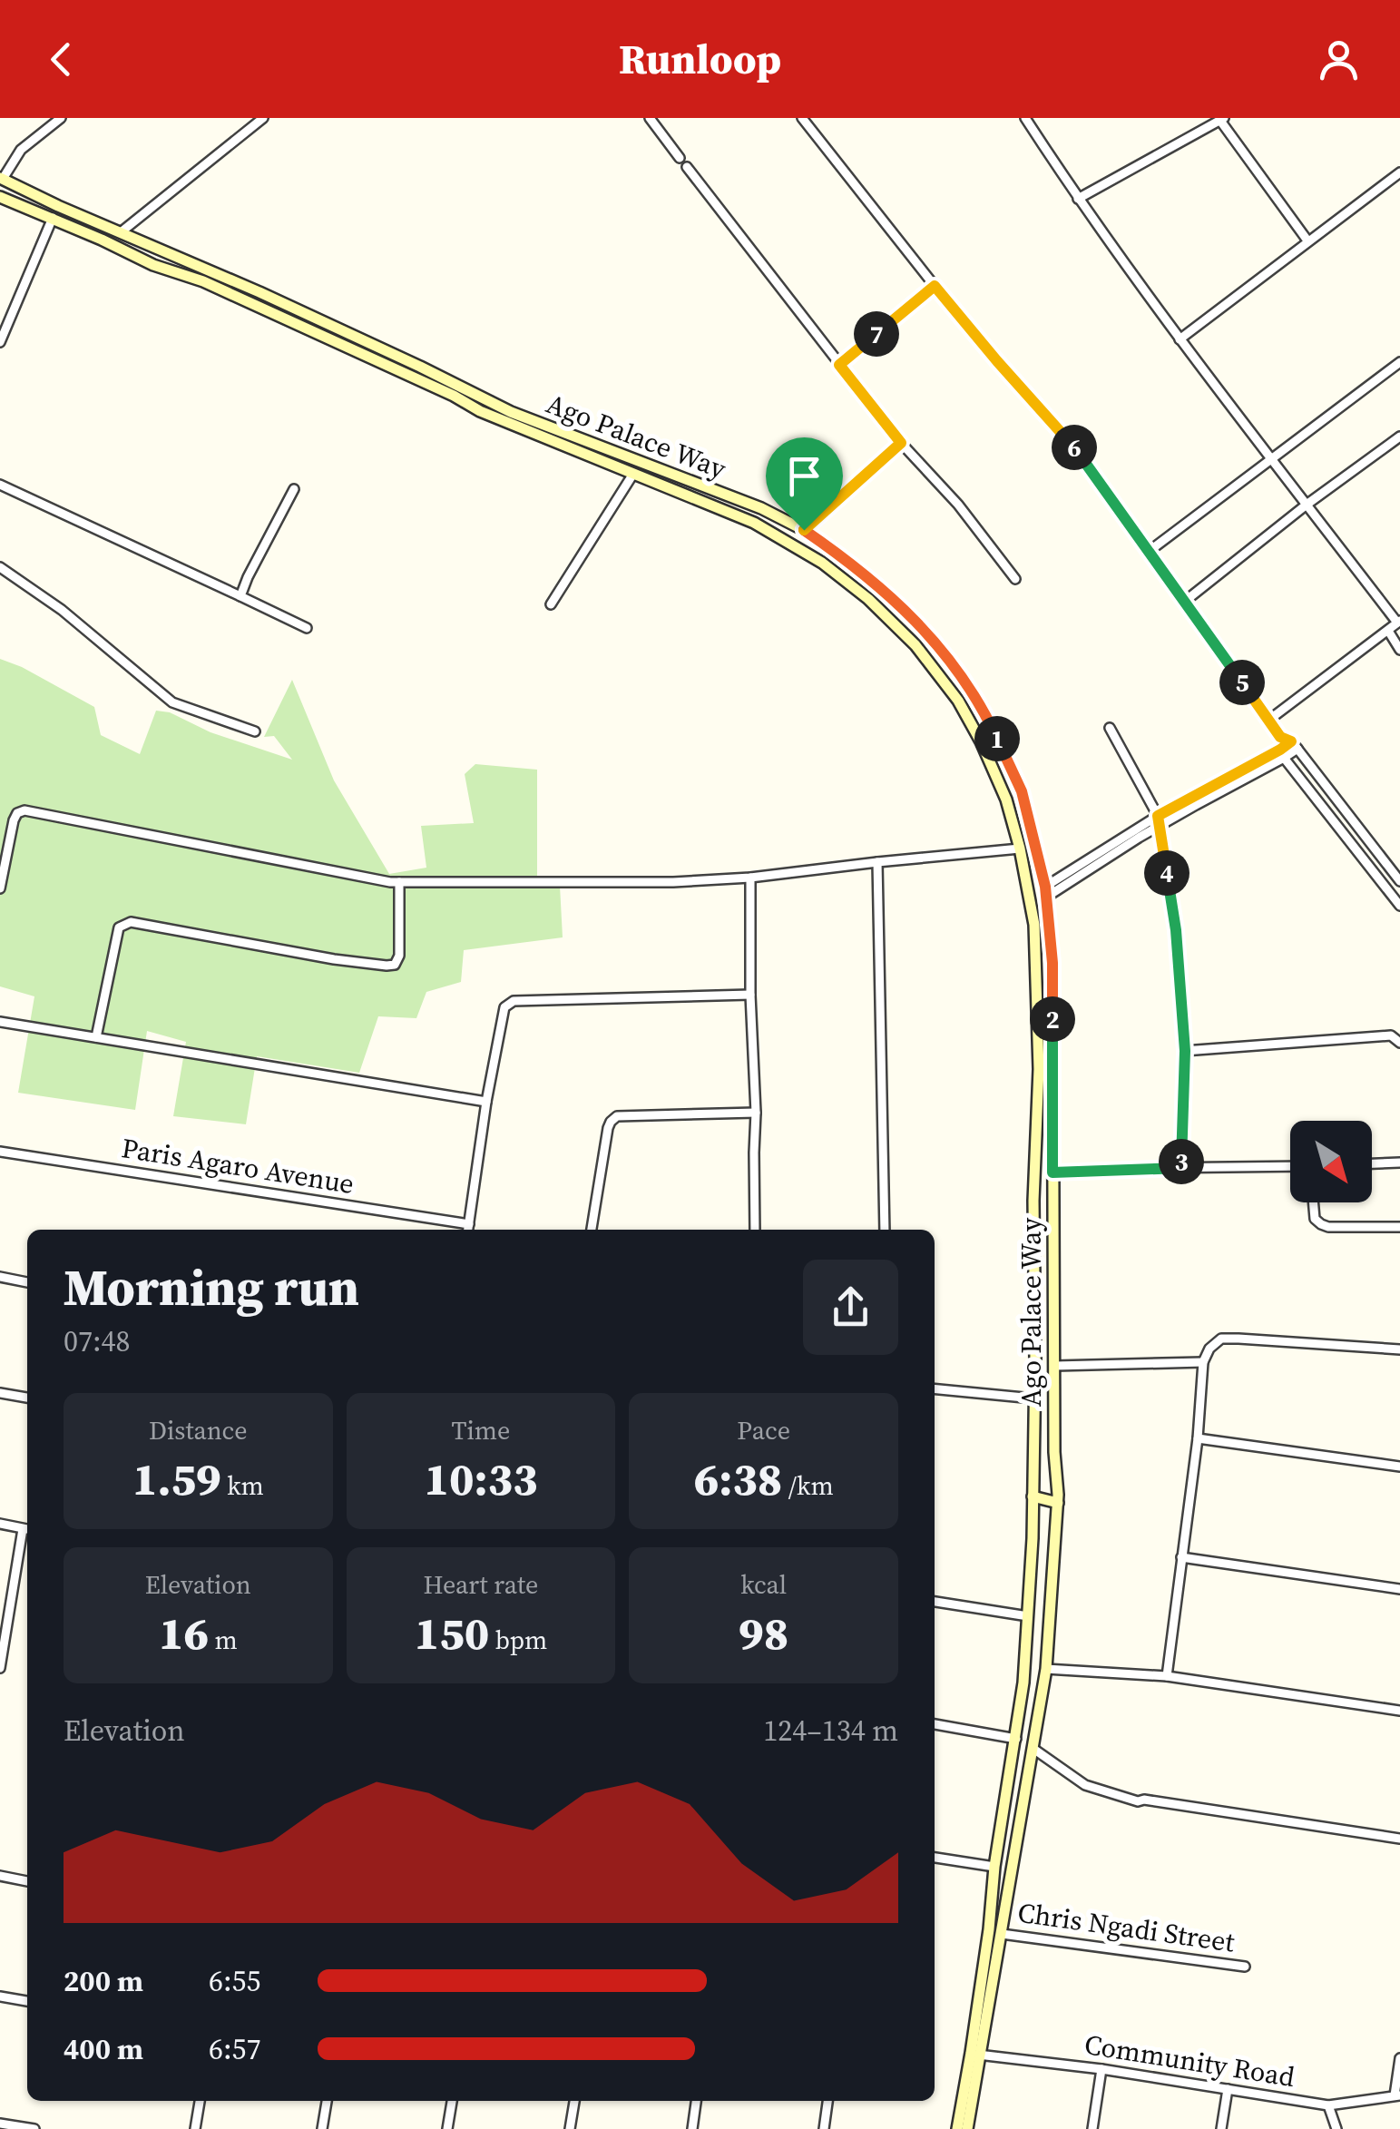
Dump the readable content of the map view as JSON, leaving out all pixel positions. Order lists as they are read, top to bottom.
{
  "streets": {
    "main road": ["Ago Palace Way"],
    "street": ["Paris Agaro Avenue", "Chris Ngadi Street", "Community Road"]
  },
  "crossings": [
    ["Ago Palace Way", "Chris Ngadi Street"],
    ["Ago Palace Way", "Community Road"]
  ],
  "north": "bottom right",
  "page": {
    "header": "Runloop",
    "pins": [
      "7",
      "6",
      "5",
      "1",
      "4",
      "2",
      "3"
    ],
    "heading": ["Morning run", "07:48"],
    "stats": [
      ["Distance", "1.59 km"],
      ["Time", "10:33"],
      ["Pace", "6:38 /km"],
      ["Elevation", "16 m"],
      ["Heart rate", "150 bpm"],
      ["kcal", "98"]
    ],
    "chart": ["Elevation", "124–134 m"],
    "list": [
      {
        "name": "200 m",
        "note": "6:55"
      },
      {
        "name": "400 m",
        "note": "6:57"
      }
    ]
  }
}
